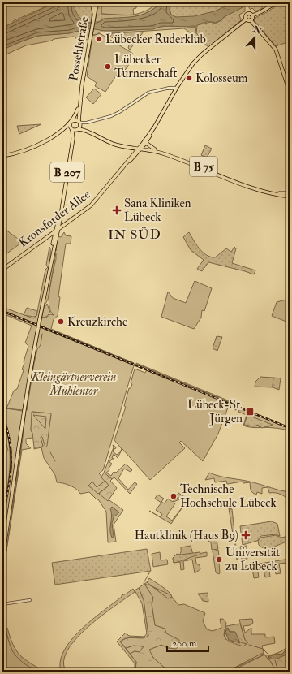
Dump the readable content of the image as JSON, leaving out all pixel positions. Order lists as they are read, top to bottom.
{
  "streets": {
    "main road": [
      "Possehlstraße",
      "B 75",
      "B 207",
      "Kronsforder Allee"
    ]
  },
  "crossings": [
    ["Possehlstraße", "B 75"],
    ["Possehlstraße", "B 207"],
    ["B 75", "B 207"],
    ["B 75", "Kronsforder Allee"],
    ["B 207", "Kronsforder Allee"]
  ],
  "districts": ["IN SÜD"],
  "parks": ["Kleingärtnerverein Mühlentor"],
  "places": {
    "other": [
      "Lübecker Ruderklub",
      "Lübecker Turnerschaft",
      "Kolosseum",
      "Kreuzkirche",
      "Technische Hochschule Lübeck",
      "Universität zu Lübeck"
    ],
    "health": ["Sana Kliniken Lübeck", "Hautklinik (Haus B9)"],
    "transit": ["Lübeck-St. Jürgen"]
  },
  "scale_bar": "200 m",
  "north": "top"
}
